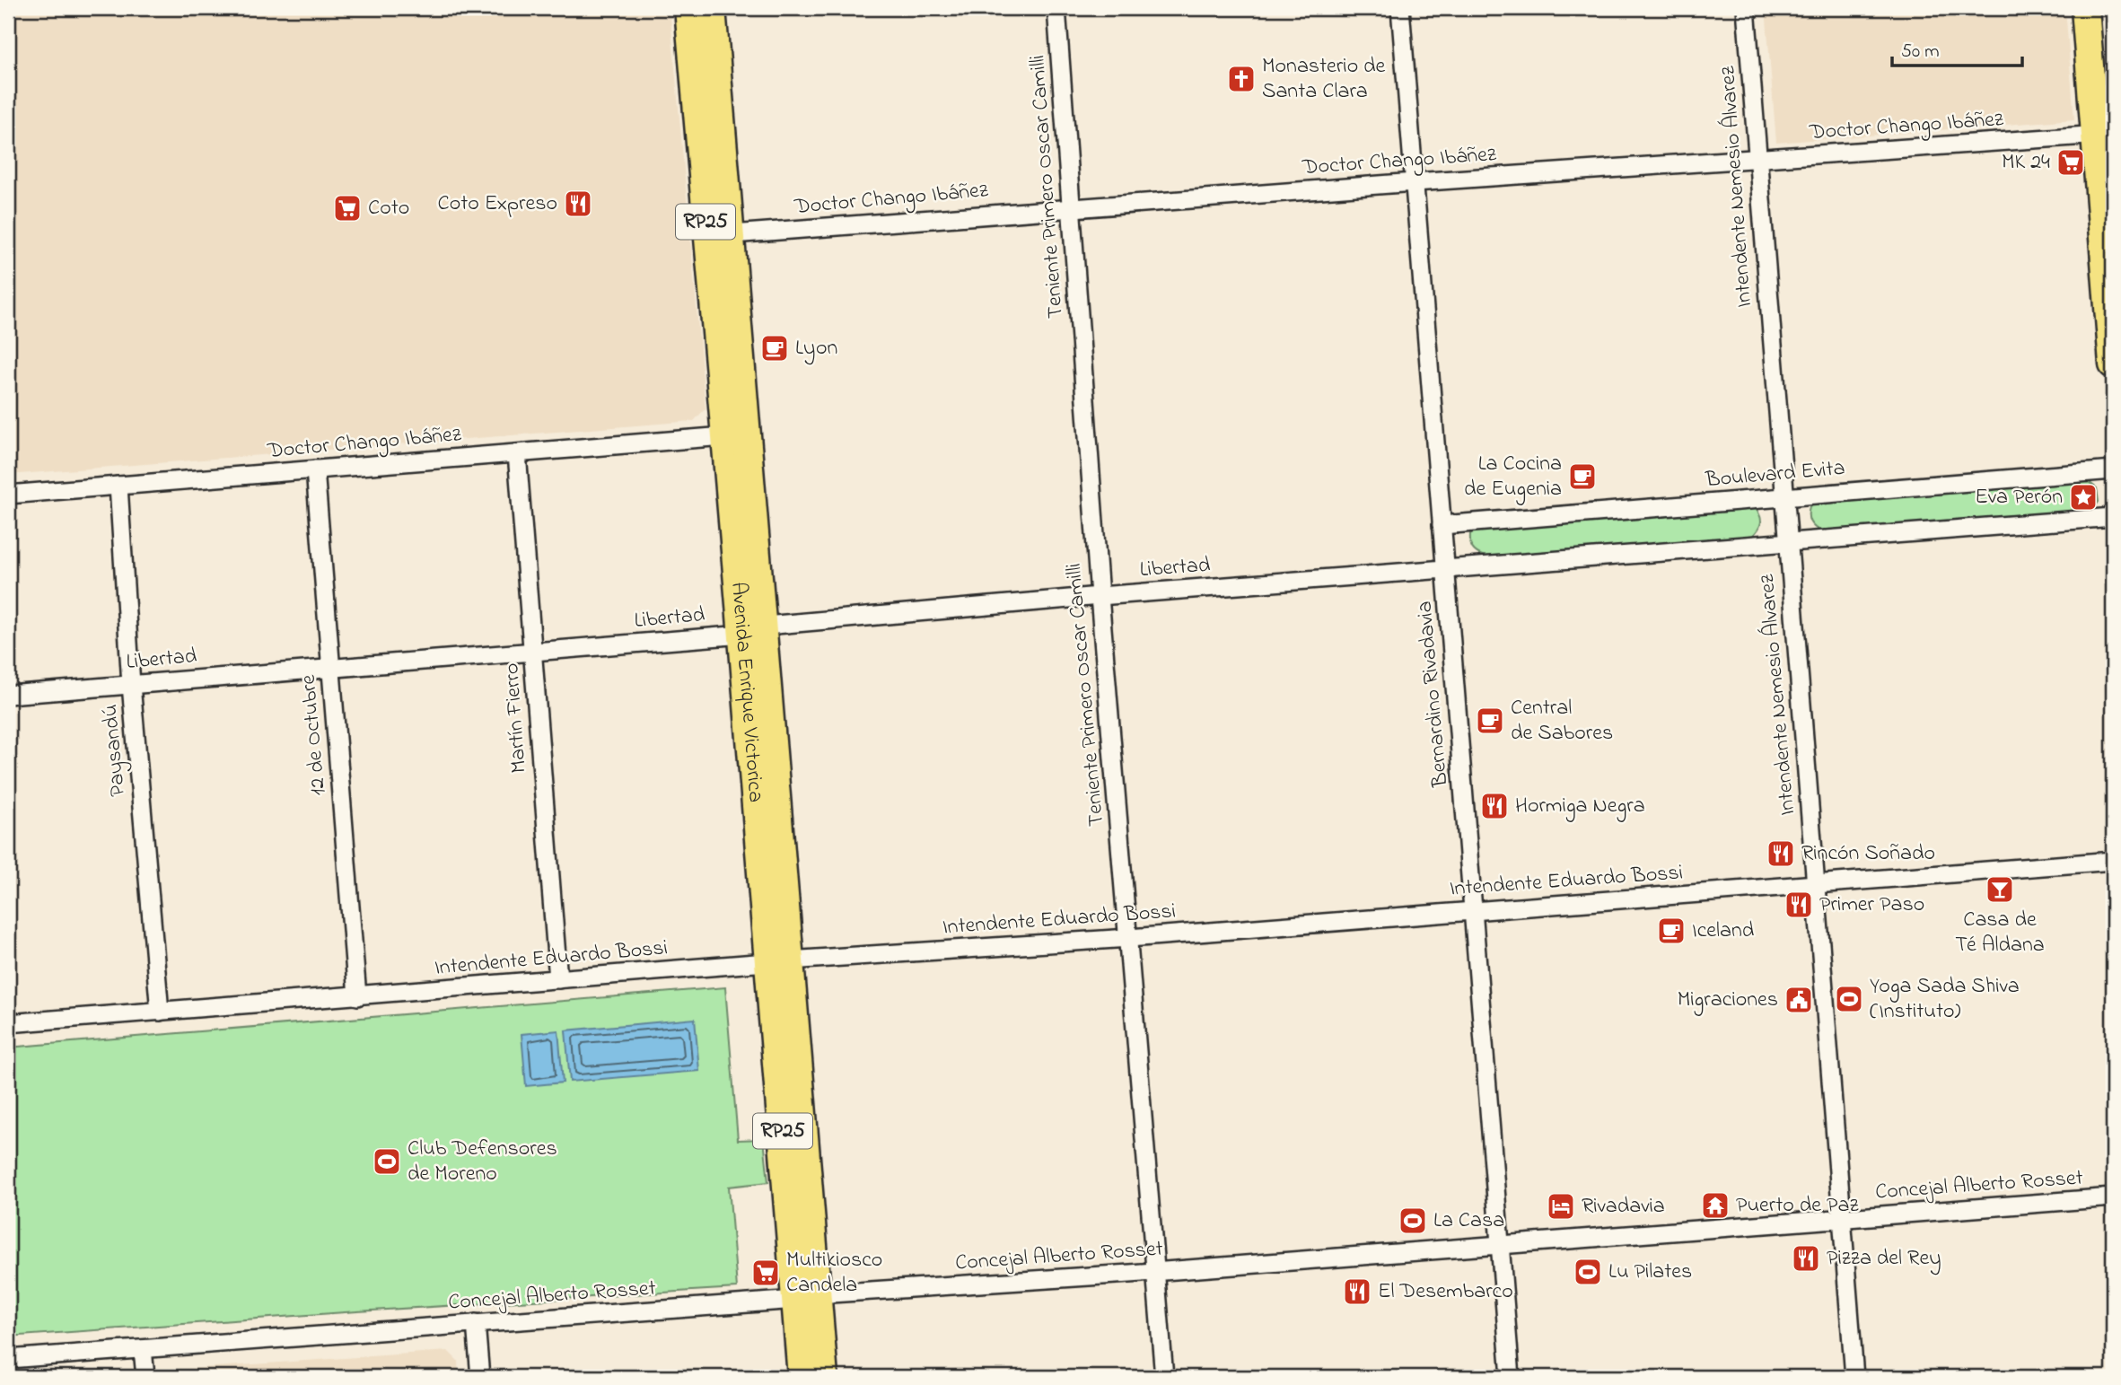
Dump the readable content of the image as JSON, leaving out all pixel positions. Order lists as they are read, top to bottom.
{
  "streets": {
    "main road": ["RP25", "Avenida Enrique Victorica"],
    "street": [
      "Doctor Chango Ibáñez",
      "Teniente Primero Oscar Camilli",
      "Intendente Nemesio Álvarez",
      "Boulevard Evita",
      "Libertad",
      "Bernardino Rivadavia",
      "Martín Fierro",
      "12 de Octubre",
      "Paysandú",
      "Intendente Eduardo Bossi",
      "Concejal Alberto Rosset"
    ]
  },
  "crossings": [
    ["Doctor Chango Ibáñez", "Teniente Primero Oscar Camilli"],
    ["Doctor Chango Ibáñez", "Intendente Nemesio Álvarez"],
    ["Doctor Chango Ibáñez", "Avenida Enrique Victorica"],
    ["Doctor Chango Ibáñez", "Bernardino Rivadavia"],
    ["Doctor Chango Ibáñez", "Martín Fierro"],
    ["Doctor Chango Ibáñez", "12 de Octubre"],
    ["Doctor Chango Ibáñez", "Paysandú"],
    ["Teniente Primero Oscar Camilli", "Libertad"],
    ["Teniente Primero Oscar Camilli", "Intendente Eduardo Bossi"],
    ["Teniente Primero Oscar Camilli", "Concejal Alberto Rosset"],
    ["Intendente Nemesio Álvarez", "Boulevard Evita"],
    ["Intendente Nemesio Álvarez", "Intendente Eduardo Bossi"],
    ["Intendente Nemesio Álvarez", "Concejal Alberto Rosset"],
    ["Boulevard Evita", "Bernardino Rivadavia"],
    ["Libertad", "Avenida Enrique Victorica"],
    ["Libertad", "Bernardino Rivadavia"],
    ["Libertad", "Martín Fierro"],
    ["Libertad", "12 de Octubre"],
    ["Libertad", "Paysandú"],
    ["Avenida Enrique Victorica", "Intendente Eduardo Bossi"],
    ["Avenida Enrique Victorica", "Concejal Alberto Rosset"],
    ["Bernardino Rivadavia", "Intendente Eduardo Bossi"],
    ["Bernardino Rivadavia", "Concejal Alberto Rosset"],
    ["Martín Fierro", "Intendente Eduardo Bossi"],
    ["12 de Octubre", "Intendente Eduardo Bossi"],
    ["Paysandú", "Intendente Eduardo Bossi"]
  ],
  "places": {
    "church": ["Monasterio de Santa Clara"],
    "supermarket": ["MK 24", "Coto", "Multikiosco Candela"],
    "restaurant": [
      "Coto Expreso",
      "Hormiga Negra",
      "Rincón Soñado",
      "Primer Paso",
      "Pizza del Rey",
      "El Desembarco"
    ],
    "cafe": [
      "Lyon",
      "La Cocina de Eugenia",
      "Central de Sabores",
      "Iceland"
    ],
    "place": ["Eva Perón"],
    "bar": ["Casa de Té Aldana"],
    "sports": [
      "Yoga Sada Shiva (Instituto)",
      "Club Defensores de Moreno",
      "La Casa",
      "Lu Pilates"
    ],
    "public building": ["Migraciones"],
    "temple": ["Puerto de Paz"],
    "hotel": ["Rivadavia"]
  },
  "scale_bar": "50 m"
}
